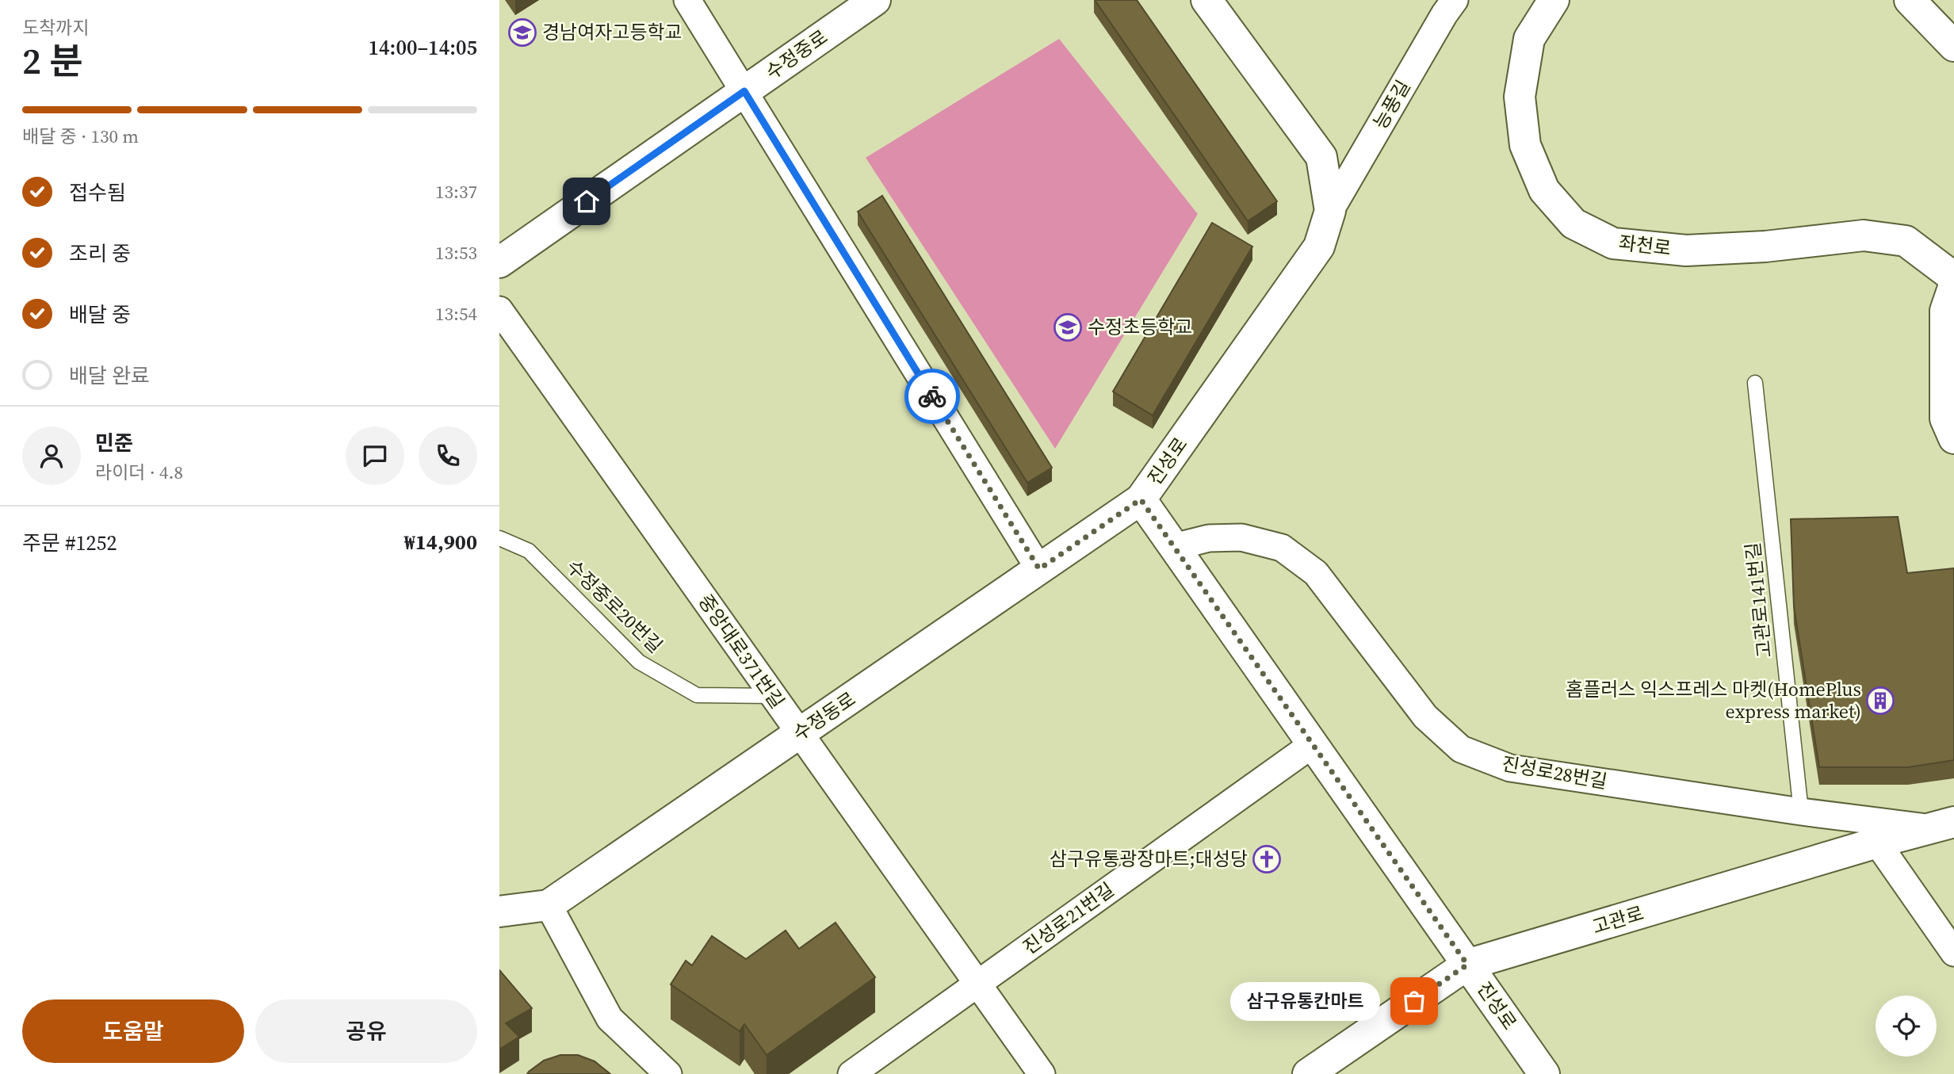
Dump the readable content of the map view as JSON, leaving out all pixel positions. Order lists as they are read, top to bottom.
{
  "streets": {
    "street": [
      "수정중로",
      "능풍길",
      "좌천로",
      "진성로",
      "중앙대로371번길",
      "수정동로",
      "진성로28번길",
      "진성로21번길",
      "고관로"
    ],
    "lane": ["고관로141번길", "수정중로20번길"]
  },
  "crossings": [
    ["능풍길", "진성로"],
    ["진성로", "수정동로"],
    ["진성로", "진성로28번길"],
    ["진성로", "진성로21번길"],
    ["진성로", "고관로"],
    ["고관로141번길", "진성로28번길"],
    ["수정중로20번길", "중앙대로371번길"],
    ["중앙대로371번길", "수정동로"],
    ["중앙대로371번길", "진성로21번길"],
    ["진성로28번길", "고관로"]
  ],
  "places": {
    "school or university": ["경남여자고등학교", "수정초등학교"],
    "building": ["홈플러스 익스프레스 마켓(HomePlus express market)"],
    "church": ["삼구유통광장마트;대성당"],
    "other": ["삼구유통칸마트"]
  },
  "page": {
    "heading": ["2 분", "도착까지", "14:00–14:05"],
    "panel": [
      "민준",
      "라이더 · 4.8",
      "주문 #1252",
      "₩14,900"
    ],
    "bar": "배달 중 · 130 m",
    "list": [
      ["접수됨", "13:37"],
      ["조리 중", "13:53"],
      ["배달 중", "13:54"],
      "배달 완료"
    ],
    "bubble": "삼구유통칸마트",
    "buttons": ["도움말", "공유"]
  }
}
